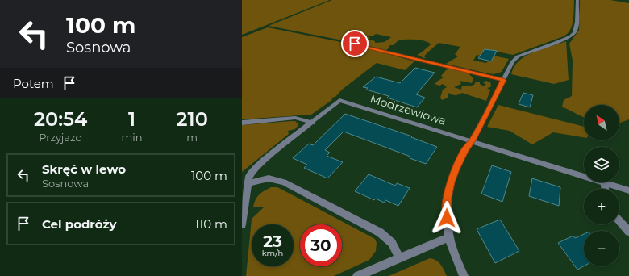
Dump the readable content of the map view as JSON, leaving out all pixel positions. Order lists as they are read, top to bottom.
{
  "streets": {
    "street": ["Modrzewiowa"]
  },
  "north": "top left",
  "page": {
    "turn": ["100 m", "Sosnowa"],
    "then": "Potem",
    "eta": [
      "20:54",
      "Przyjazd",
      "1",
      "min",
      "210",
      "m"
    ],
    "map_buttons": ["+", "−"],
    "list": [
      {
        "name": "Skręć w lewo",
        "note": "Sosnowa",
        "value": "100 m"
      },
      {
        "name": "Cel podróży",
        "value": "110 m"
      }
    ],
    "speed": "23 km/h",
    "limit": "30"
  }
}
